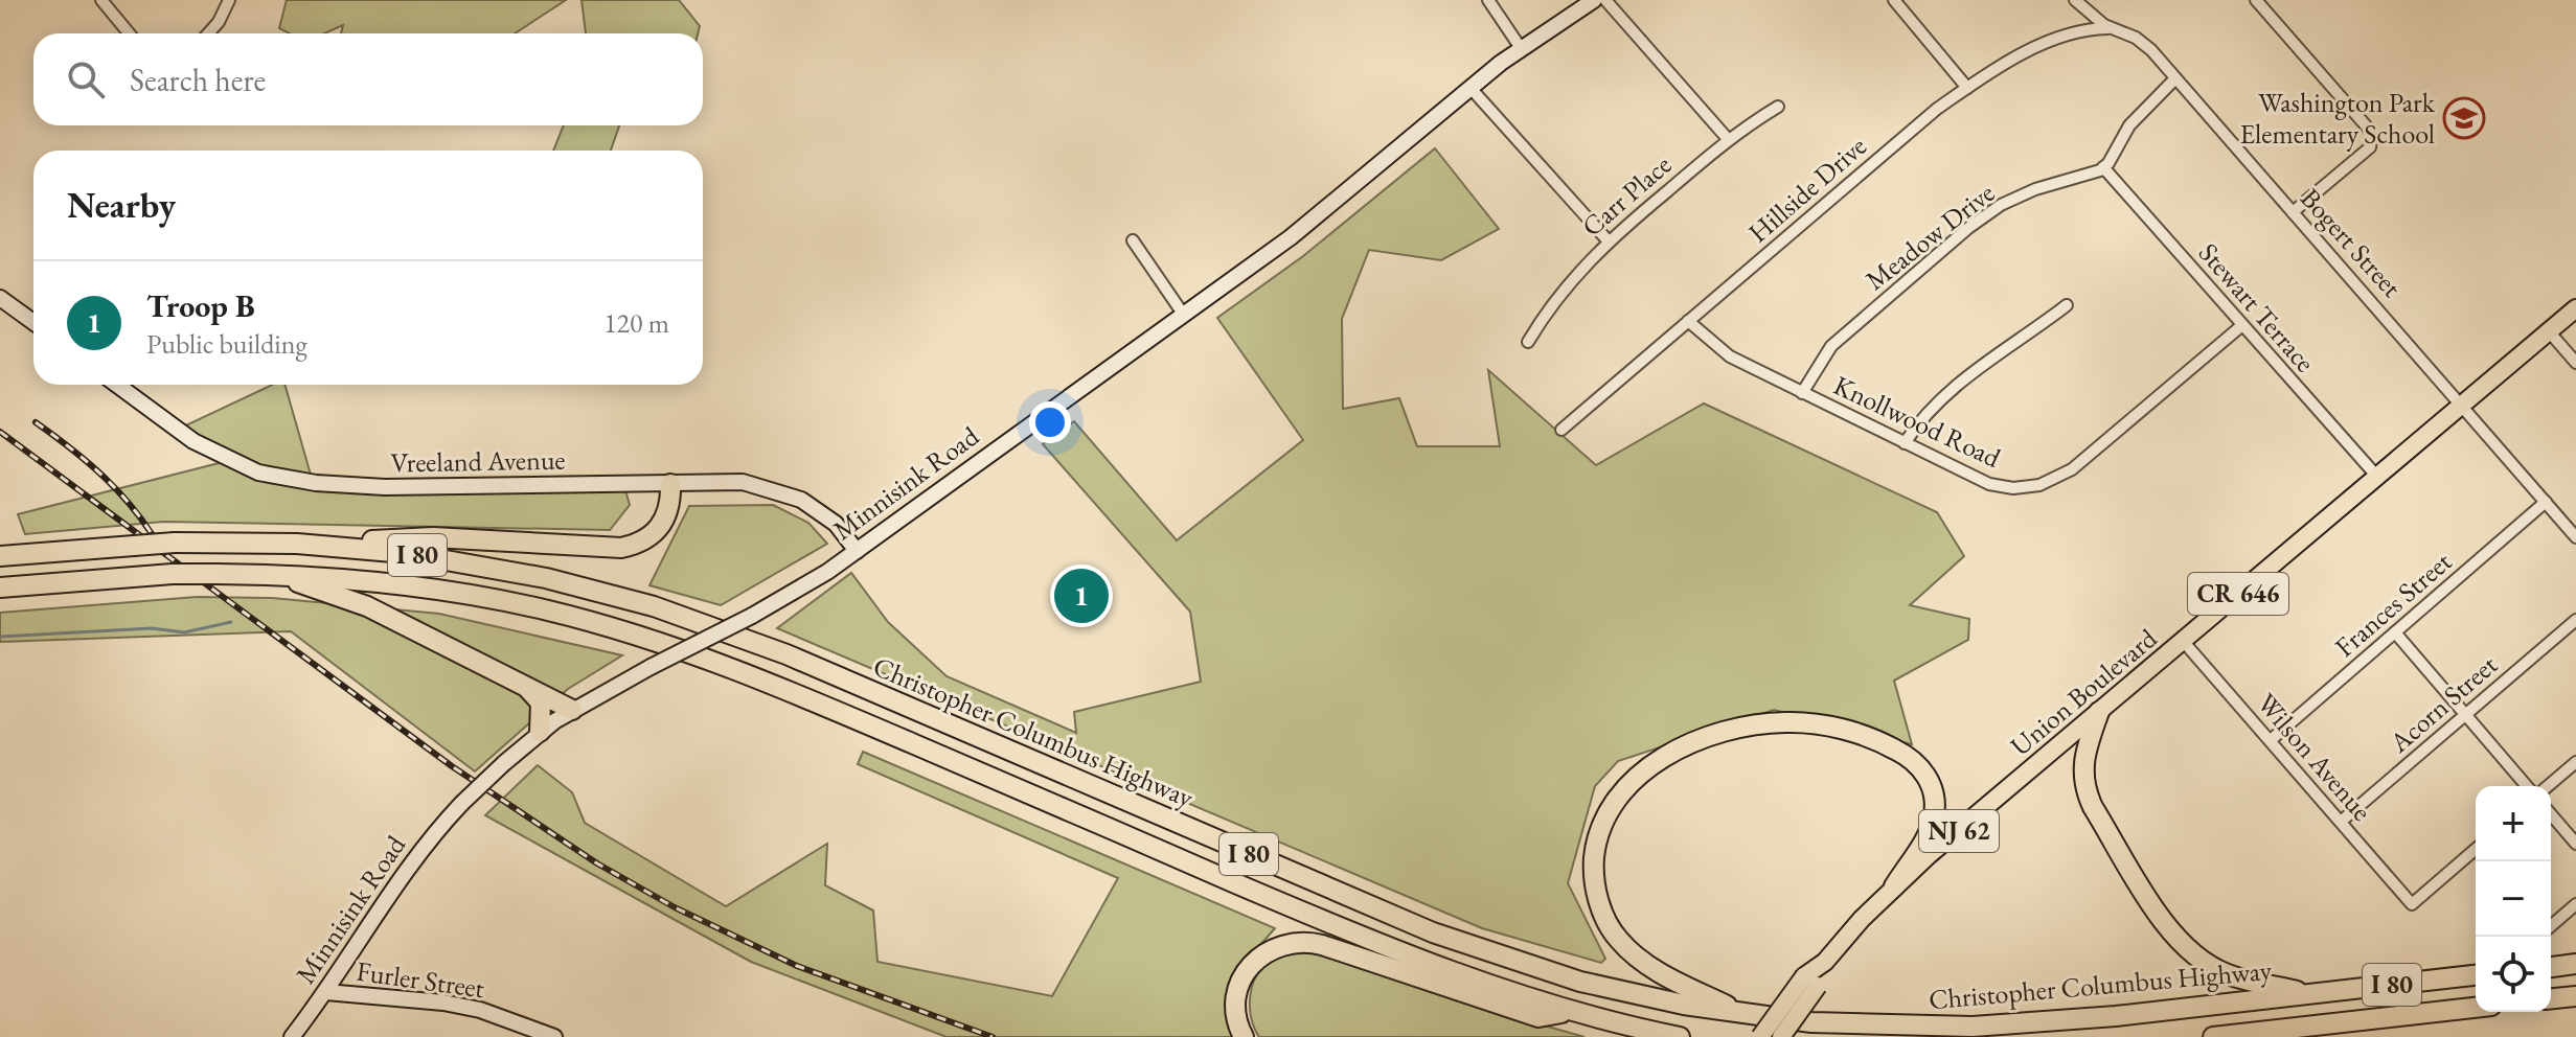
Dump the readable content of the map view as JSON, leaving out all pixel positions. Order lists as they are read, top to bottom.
{
  "streets": {
    "highway": ["I 80", "Christopher Columbus Highway"],
    "main road": ["CR 646", "Union Boulevard", "NJ 62"],
    "street": [
      "Hillside Drive",
      "Carr Place",
      "Meadow Drive",
      "Bogert Street",
      "Stewart Terrace",
      "Knollwood Road",
      "Vreeland Avenue",
      "Minnisink Road",
      "Frances Street",
      "Acorn Street",
      "Wilson Avenue",
      "Furler Street"
    ]
  },
  "crossings": [
    ["Hillside Drive", "Bogert Street"],
    ["Hillside Drive", "Knollwood Road"],
    ["Meadow Drive", "Stewart Terrace"],
    ["Meadow Drive", "Knollwood Road"],
    ["Bogert Street", "Frances Street"],
    ["Bogert Street", "Union Boulevard"],
    ["Stewart Terrace", "Knollwood Road"],
    ["Stewart Terrace", "Union Boulevard"],
    ["Vreeland Avenue", "Minnisink Road"],
    ["Minnisink Road", "Furler Street"],
    ["Frances Street", "Wilson Avenue"],
    ["Union Boulevard", "Wilson Avenue"],
    ["Acorn Street", "Wilson Avenue"]
  ],
  "places": {
    "school or university": ["Washington Park Elementary School"]
  },
  "page": {
    "search": "Search here",
    "heading": "Nearby",
    "list": [
      {
        "mark": "1",
        "name": "Troop B",
        "note": "Public building",
        "value": "120 m"
      }
    ],
    "pins": "1",
    "map_buttons": ["+", "−"]
  }
}
